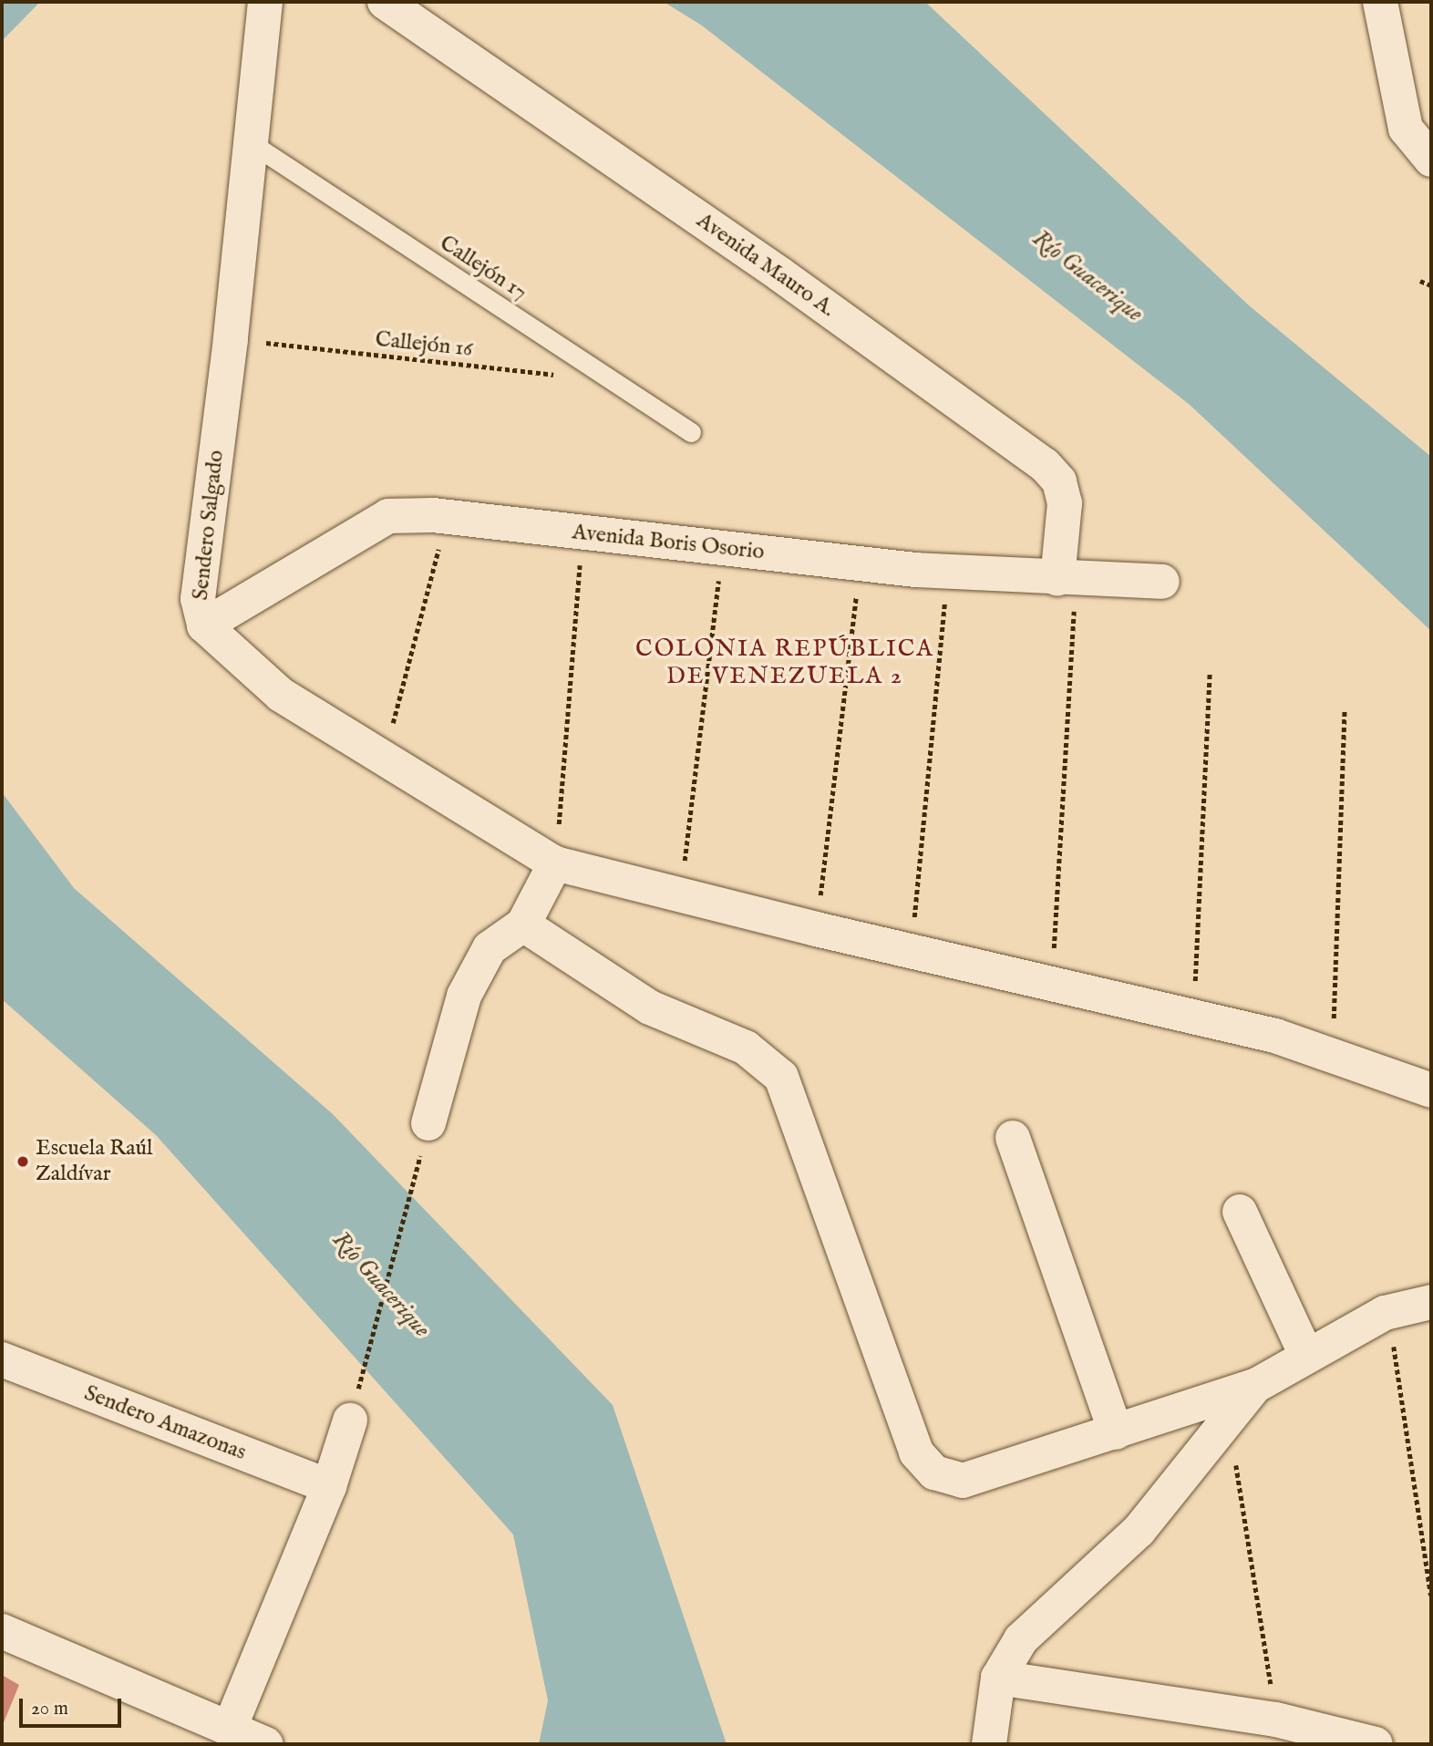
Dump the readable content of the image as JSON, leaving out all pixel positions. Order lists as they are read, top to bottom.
{
  "streets": {
    "street": [
      "Avenida Mauro A.",
      "Sendero Salgado",
      "Avenida Boris Osorio",
      "Sendero Amazonas"
    ],
    "lane": ["Callejón 17"],
    "path": ["Callejón 16"]
  },
  "crossings": [
    ["Avenida Mauro A.", "Avenida Boris Osorio"],
    ["Callejón 17", "Callejón 16"],
    ["Callejón 17", "Sendero Salgado"],
    ["Callejón 16", "Sendero Salgado"],
    ["Sendero Salgado", "Avenida Boris Osorio"]
  ],
  "districts": ["COLONIA REPÚBLICA DE VENEZUELA 2"],
  "water": ["Río Guacerique"],
  "places": ["Escuela Raúl Zaldívar"],
  "scale_bar": "20 m"
}
